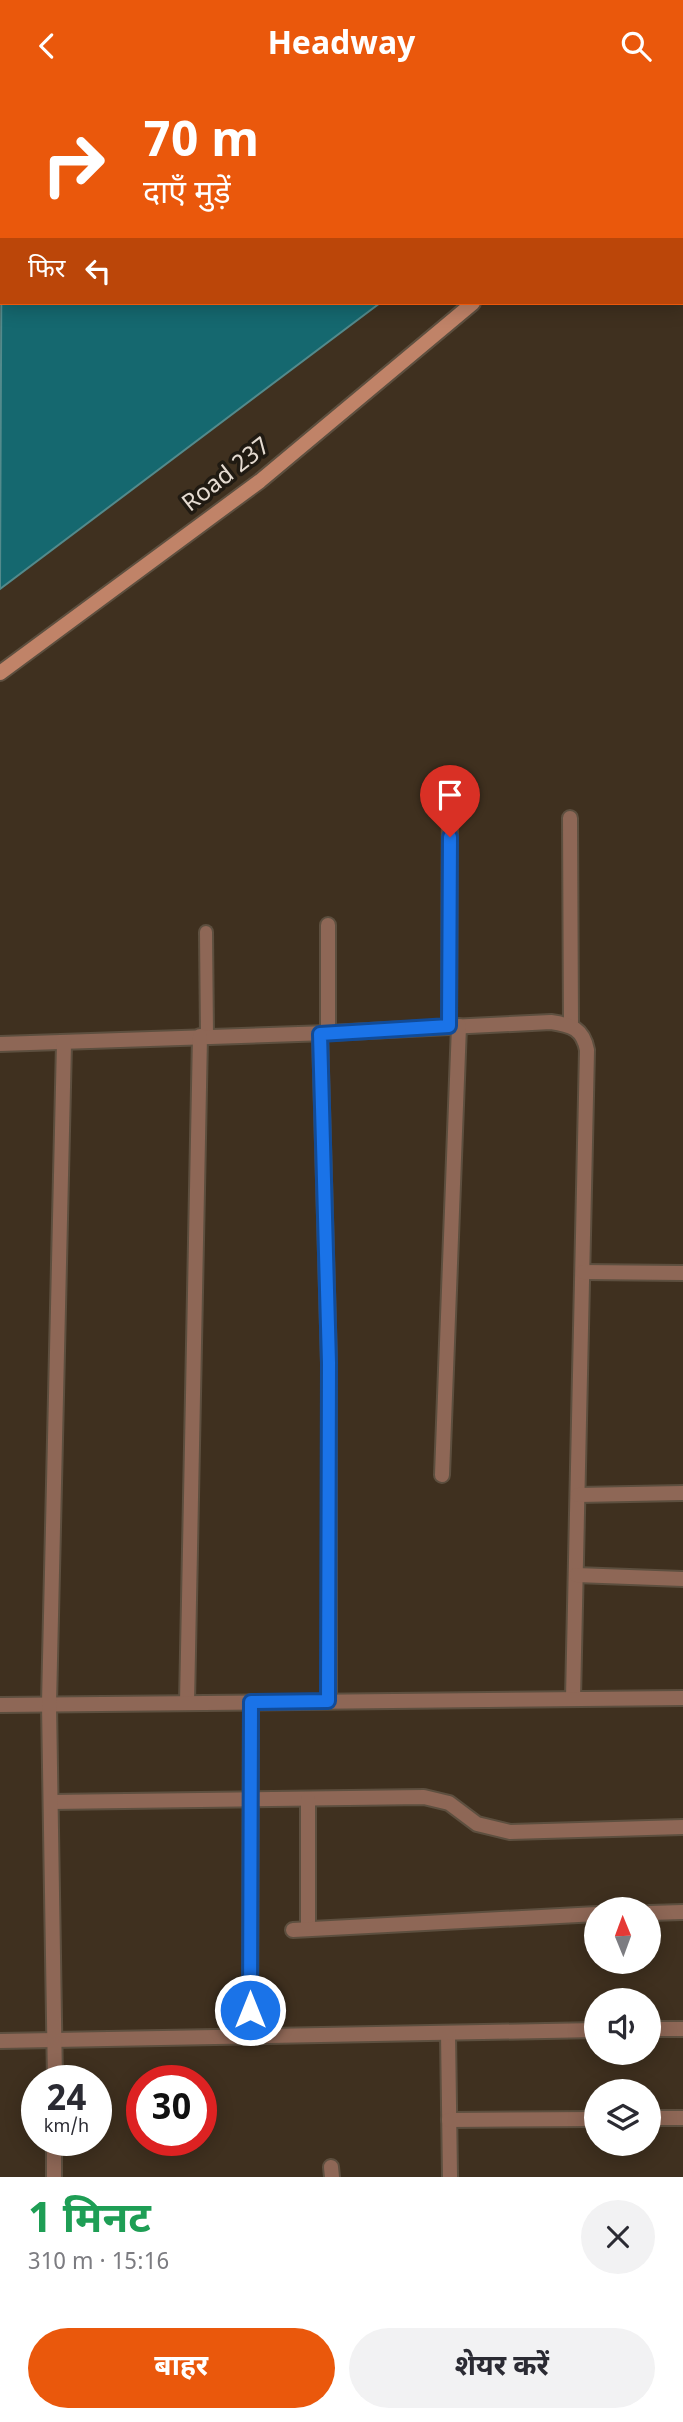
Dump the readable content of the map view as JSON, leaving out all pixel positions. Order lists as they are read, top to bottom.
{
  "streets": {
    "street": ["Road 237"]
  },
  "north": "top",
  "page": {
    "header": "Headway",
    "turn": ["70 m", "दाएँ मुड़ें"],
    "then": "फिर",
    "speed": "24 km/h",
    "limit": "30",
    "heading": ["1 मिनट", "310 m · 15:16"],
    "buttons": ["बाहर", "शेयर करें"]
  }
}
